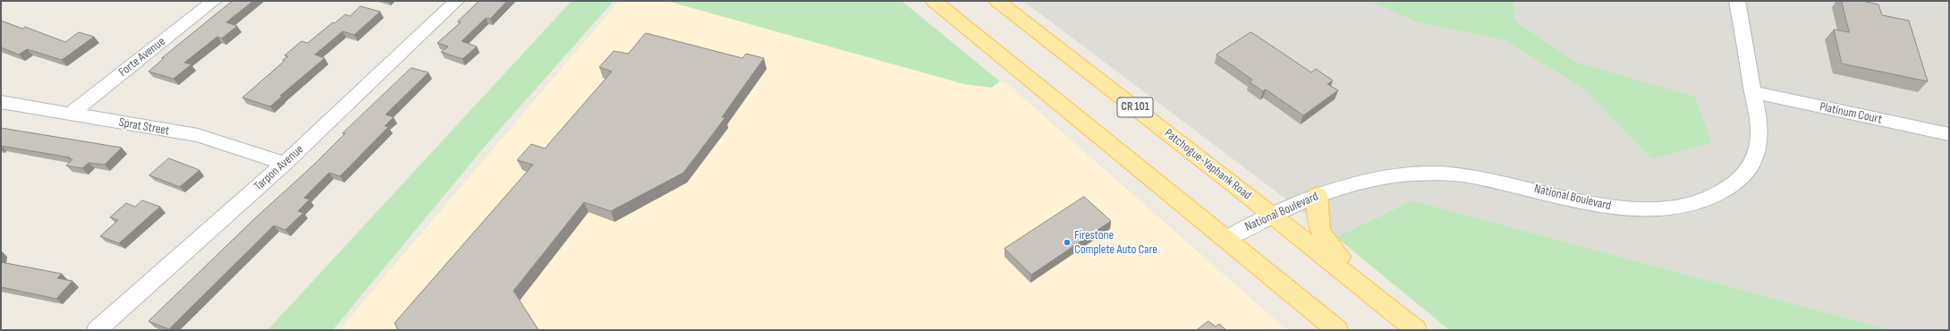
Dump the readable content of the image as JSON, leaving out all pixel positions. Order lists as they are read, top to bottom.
{
  "streets": {
    "main road": ["CR 101", "Patchogue-Yaphank Road"],
    "street": [
      "Forte Avenue",
      "Platinum Court",
      "Sprat Street",
      "Tarpon Avenue",
      "National Boulevard"
    ]
  },
  "crossings": [
    ["Forte Avenue", "Sprat Street"],
    ["Platinum Court", "National Boulevard"],
    ["Sprat Street", "Tarpon Avenue"],
    ["Patchogue-Yaphank Road", "National Boulevard"]
  ],
  "places": ["Firestone Complete Auto Care"]
}
